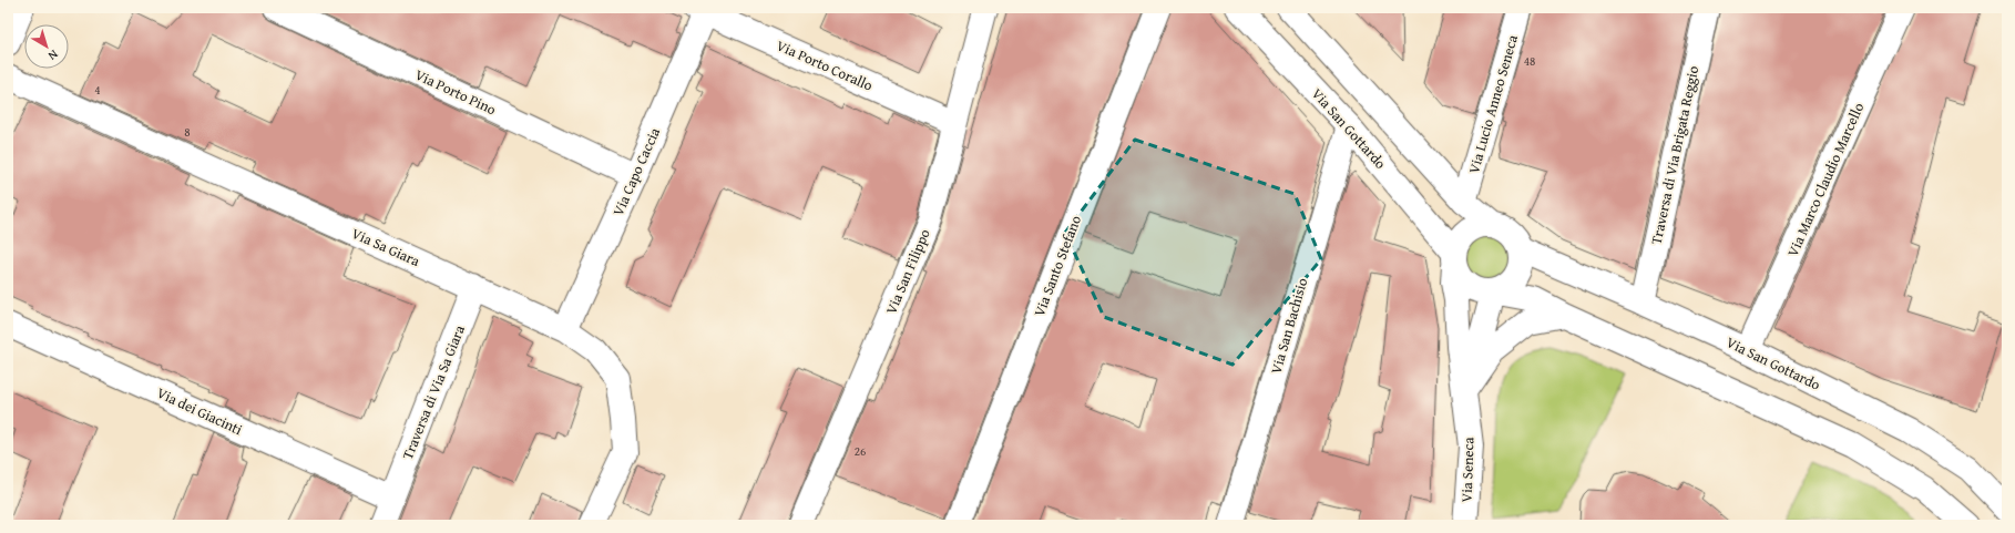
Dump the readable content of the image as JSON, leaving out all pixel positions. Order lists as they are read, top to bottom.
{
  "streets": {
    "street": [
      "Via Porto Corallo",
      "Via Porto Pino",
      "Via Lucio Anneo Seneca",
      "Via San Gottardo",
      "Traversa di Via Brigata Reggio",
      "Via Capo Caccia",
      "Via Marco Claudio Marcello",
      "Via Sa Giara",
      "Via Santo Stefano",
      "Via San Filippo",
      "Via San Bachisio",
      "Traversa di Via Sa Giara",
      "Via dei Giacinti",
      "Via Seneca"
    ]
  },
  "crossings": [
    ["Via Porto Corallo", "Via Capo Caccia"],
    ["Via Porto Corallo", "Via San Filippo"],
    ["Via Porto Pino", "Via Capo Caccia"],
    ["Via San Gottardo", "Traversa di Via Brigata Reggio"],
    ["Via San Gottardo", "Via Marco Claudio Marcello"],
    ["Via San Gottardo", "Via San Bachisio"],
    ["Via San Gottardo", "Via Seneca"],
    ["Via Capo Caccia", "Via Sa Giara"],
    ["Via Sa Giara", "Traversa di Via Sa Giara"],
    ["Traversa di Via Sa Giara", "Via dei Giacinti"]
  ],
  "house_numbers": [
    "48",
    "4",
    "8",
    "26"
  ],
  "north": "bottom right"
}
